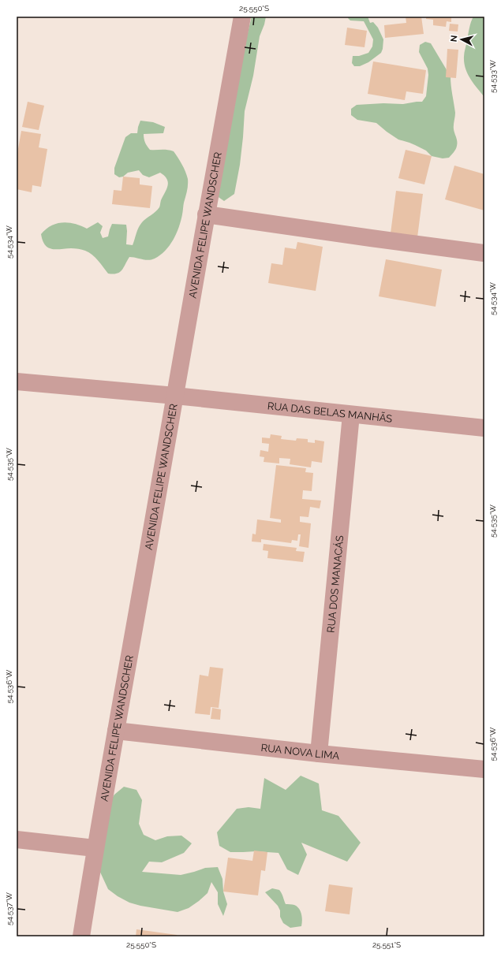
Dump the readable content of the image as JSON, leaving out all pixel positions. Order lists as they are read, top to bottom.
{
  "streets": {
    "street": [
      "AVENIDA FELIPE WANDSCHER",
      "RUA DAS BELAS MANHÃS",
      "RUA DOS MANACÁS",
      "RUA NOVA LIMA"
    ]
  },
  "crossings": [
    ["AVENIDA FELIPE WANDSCHER", "RUA DAS BELAS MANHÃS"],
    ["AVENIDA FELIPE WANDSCHER", "RUA NOVA LIMA"],
    ["RUA DAS BELAS MANHÃS", "RUA DOS MANACÁS"],
    ["RUA DOS MANACÁS", "RUA NOVA LIMA"]
  ],
  "north": "left",
  "coordinates": [
    "25.550°S",
    "54.533°W",
    "54.534°W",
    "54.535°W",
    "54.536°W",
    "54.537°W",
    "25.551°S"
  ]
}
